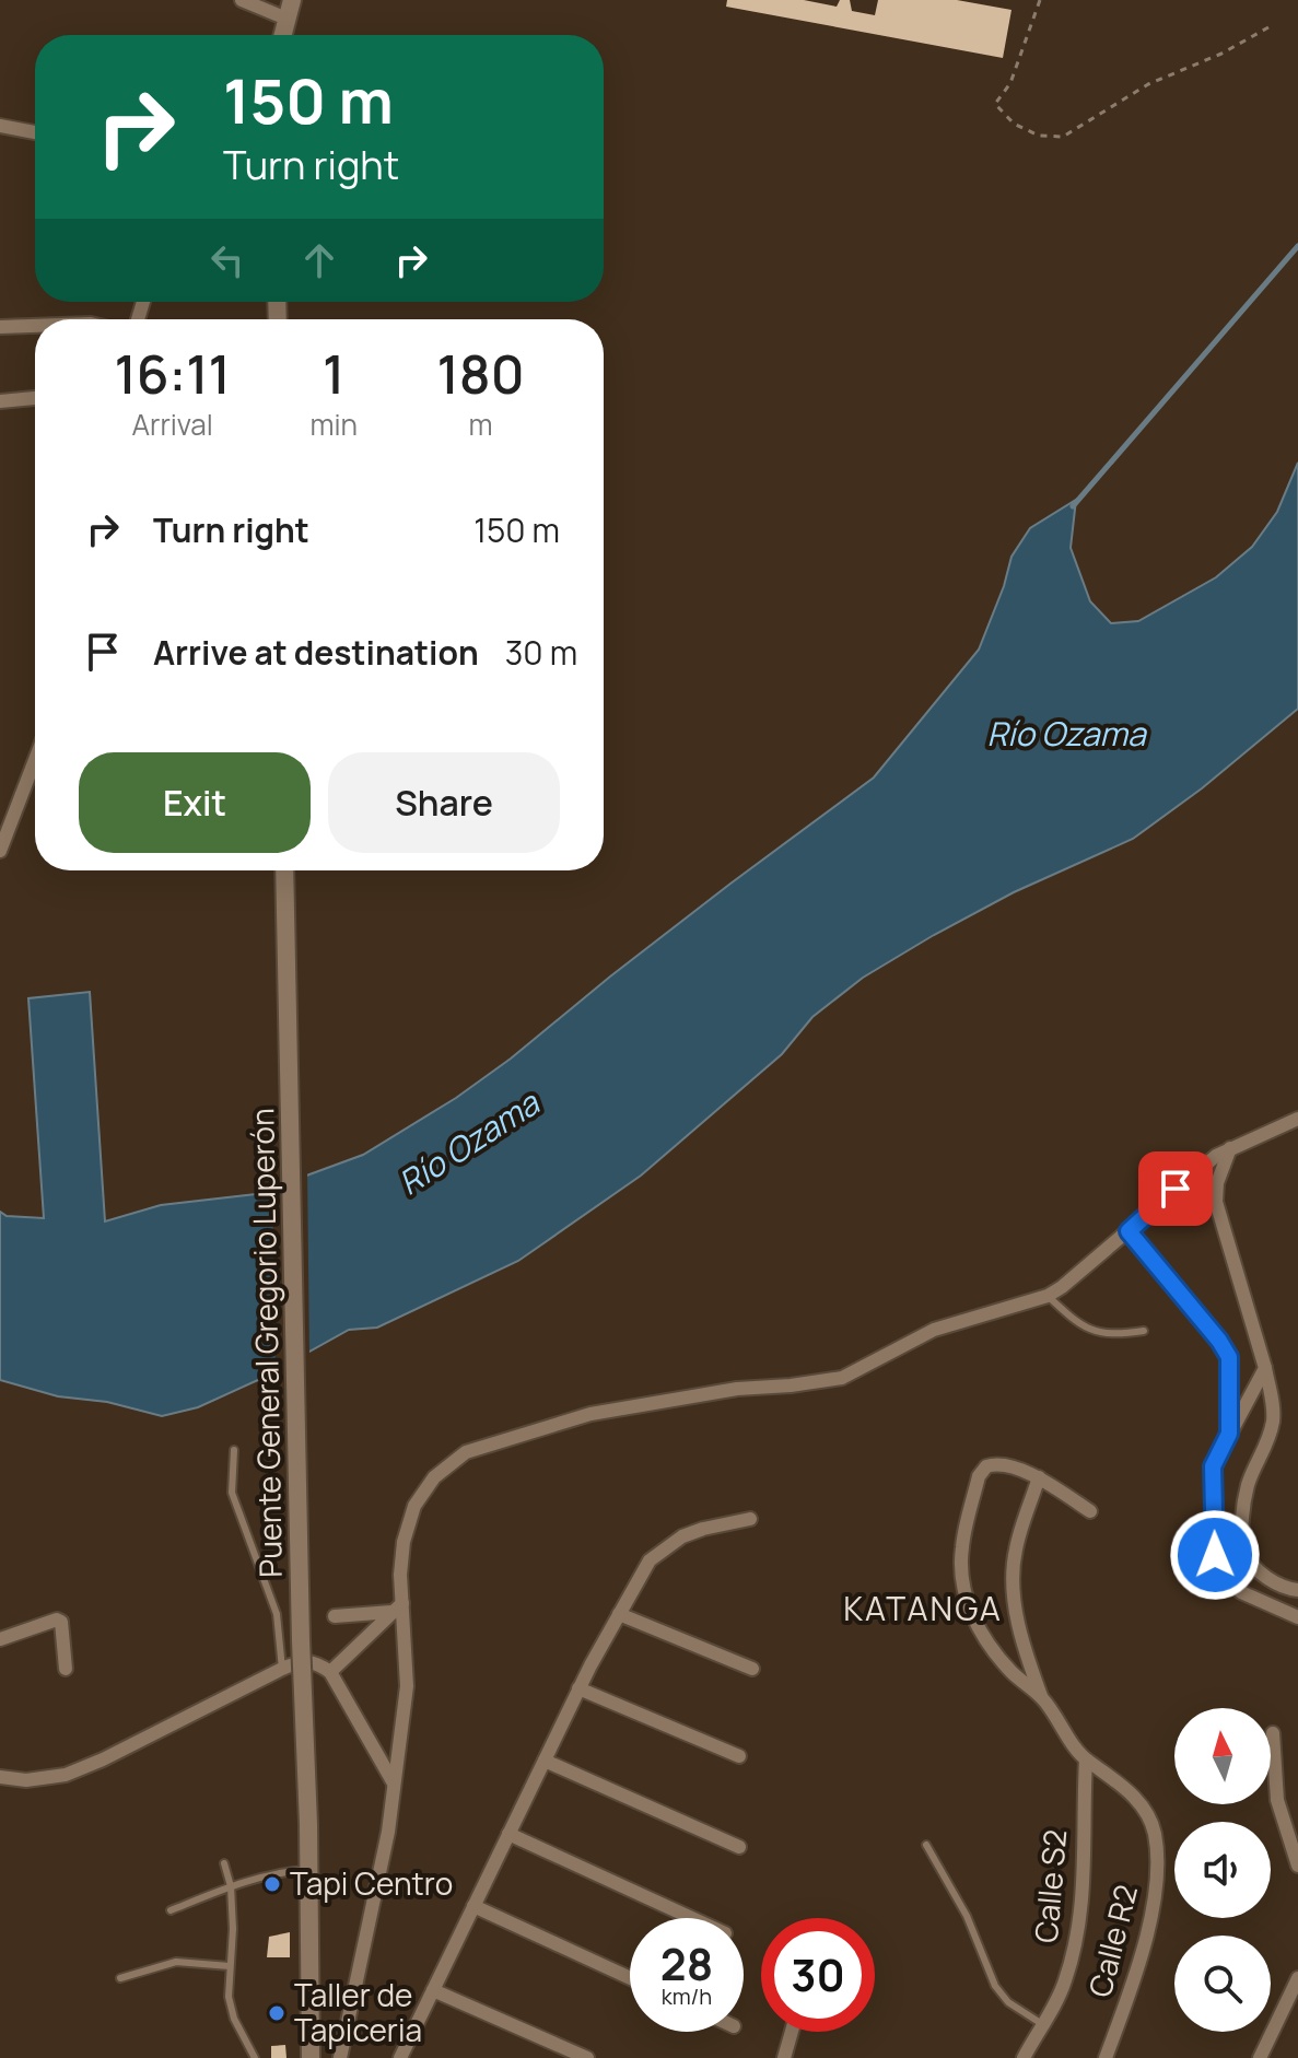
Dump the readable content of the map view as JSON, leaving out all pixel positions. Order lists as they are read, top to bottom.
{
  "streets": {
    "street": ["Puente General Gregorio Luperón", "Calle S2", "Calle R2"]
  },
  "crossings": [
    ["Calle S2", "Calle R2"]
  ],
  "districts": ["KATANGA"],
  "water": ["Río Ozama"],
  "places": ["Tapi Centro", "Taller de Tapiceria"],
  "north": "top",
  "page": {
    "turn": ["150 m", "Turn right"],
    "eta": [
      "16:11",
      "Arrival",
      "1",
      "min",
      "180",
      "m"
    ],
    "list": [
      {
        "name": "Turn right",
        "value": "150 m"
      },
      {
        "name": "Arrive at destination",
        "value": "30 m"
      }
    ],
    "buttons": ["Exit", "Share"],
    "speed": "28 km/h",
    "limit": "30"
  }
}
